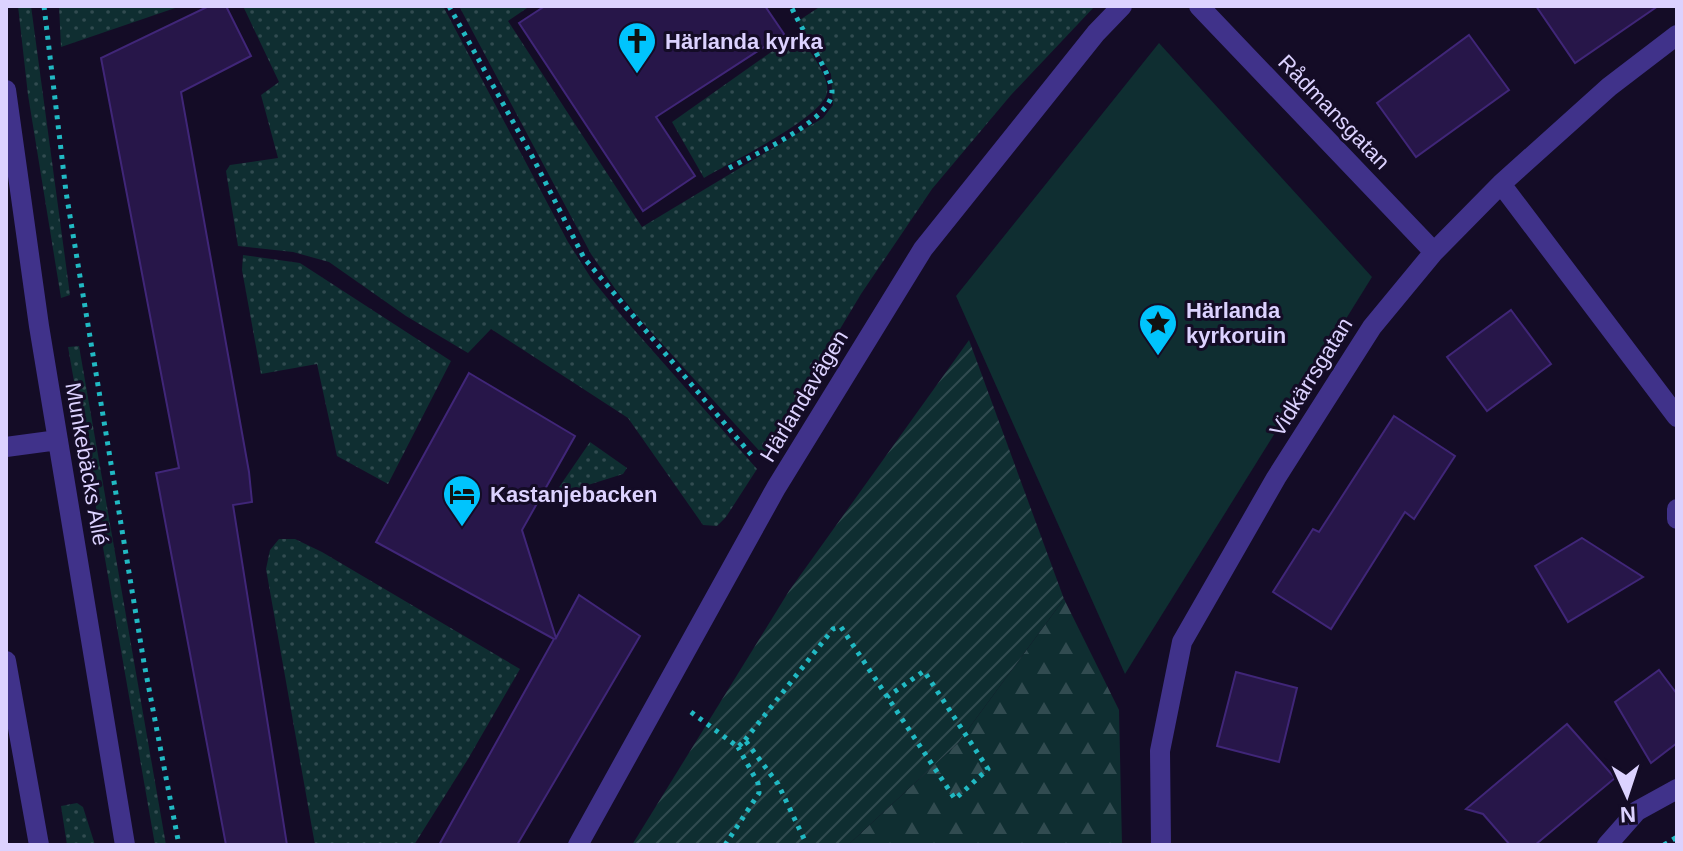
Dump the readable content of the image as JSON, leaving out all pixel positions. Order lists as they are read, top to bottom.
{
  "streets": {
    "street": [
      "Rådmansgatan",
      "Vidkärrsgatan",
      "Härlandavägen",
      "Munkebäcks Allé"
    ]
  },
  "crossings": [
    ["Rådmansgatan", "Vidkärrsgatan"]
  ],
  "places": {
    "church": ["Härlanda kyrka"],
    "place": ["Härlanda kyrkoruin"],
    "hotel": ["Kastanjebacken"]
  },
  "north": "bottom"
}
